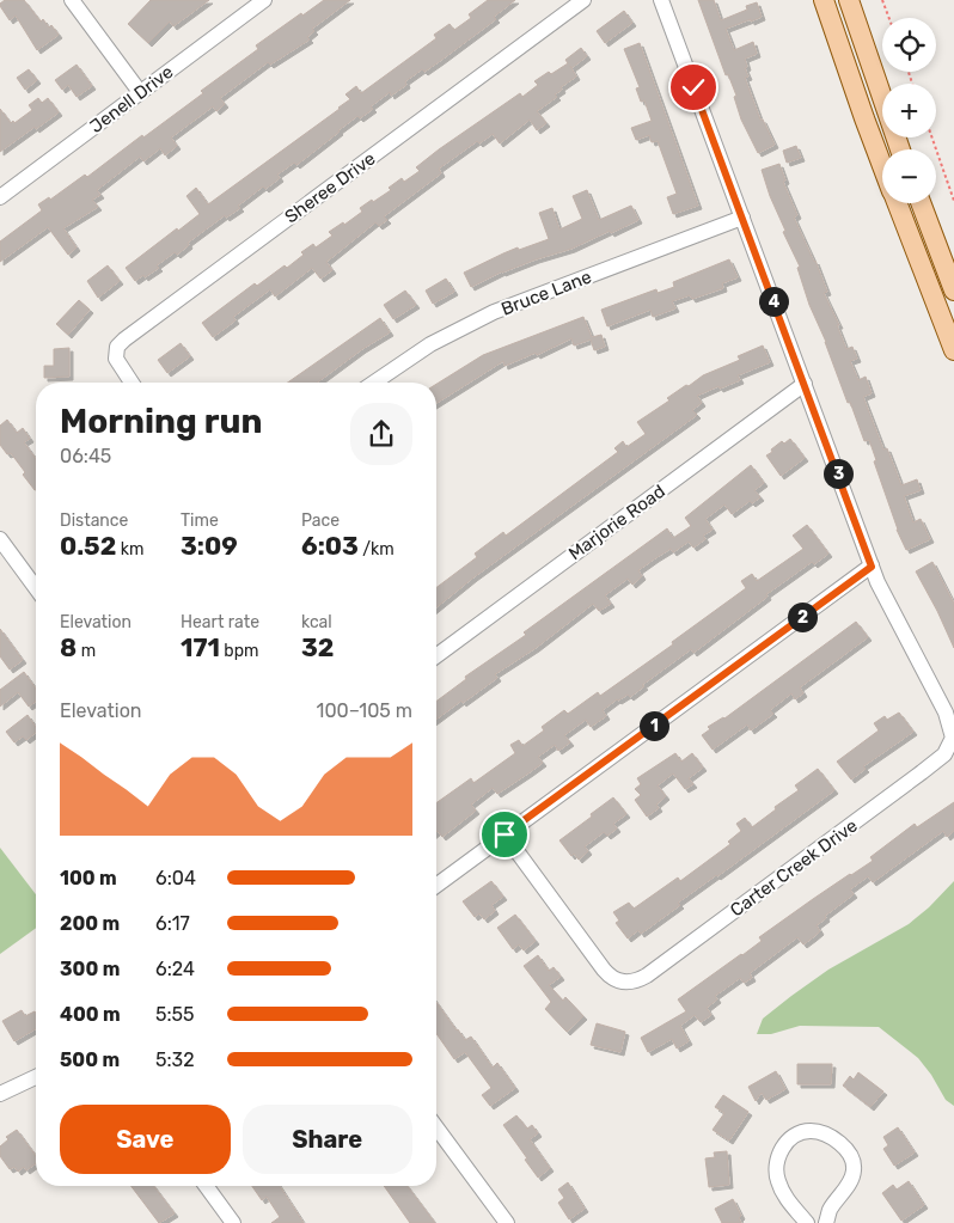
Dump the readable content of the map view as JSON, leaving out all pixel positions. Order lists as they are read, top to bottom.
{
  "streets": {
    "street": [
      "Jenell Drive",
      "Sheree Drive",
      "Bruce Lane",
      "Marjorie Road",
      "Carter Creek Drive"
    ]
  },
  "crossings": [
    ["Bruce Lane", "Carter Creek Drive"],
    ["Marjorie Road", "Carter Creek Drive"]
  ],
  "page": {
    "map_buttons": ["+", "−"],
    "pins": [
      "4",
      "3",
      "2",
      "1"
    ],
    "heading": ["Morning run", "06:45"],
    "stats": [
      ["Distance", "0.52 km"],
      ["Time", "3:09"],
      ["Pace", "6:03 /km"],
      ["Elevation", "8 m"],
      ["Heart rate", "171 bpm"],
      ["kcal", "32"]
    ],
    "chart": ["Elevation", "100–105 m"],
    "list": [
      {
        "name": "100 m",
        "note": "6:04"
      },
      {
        "name": "200 m",
        "note": "6:17"
      },
      {
        "name": "300 m",
        "note": "6:24"
      },
      {
        "name": "400 m",
        "note": "5:55"
      },
      {
        "name": "500 m",
        "note": "5:32"
      }
    ],
    "buttons": ["Save", "Share"]
  }
}
